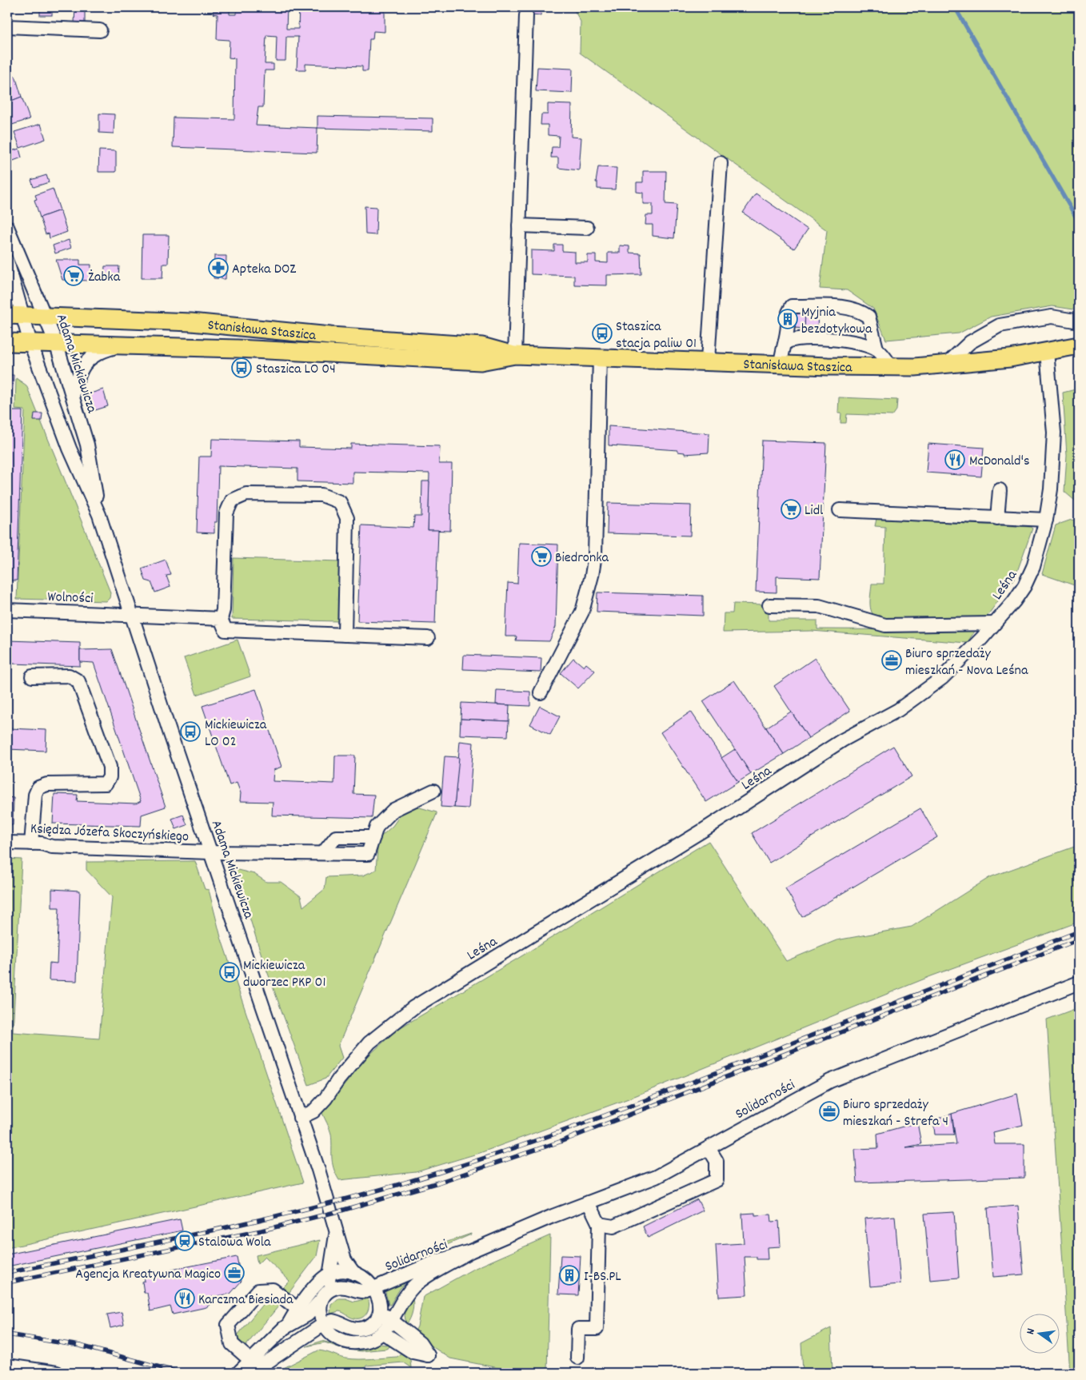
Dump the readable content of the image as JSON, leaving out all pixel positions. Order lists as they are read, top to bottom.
{
  "streets": {
    "main road": ["Stanisława Staszica"],
    "street": [
      "Adama Mickiewicza",
      "Leśna",
      "Wolności",
      "Księdza Józefa Skoczyńskiego",
      "Solidarności"
    ]
  },
  "crossings": [
    ["Stanisława Staszica", "Adama Mickiewicza"],
    ["Stanisława Staszica", "Leśna"],
    ["Adama Mickiewicza", "Leśna"],
    ["Adama Mickiewicza", "Wolności"],
    ["Adama Mickiewicza", "Księdza Józefa Skoczyńskiego"],
    ["Adama Mickiewicza", "Solidarności"]
  ],
  "places": {
    "pharmacy": ["Apteka DOZ"],
    "supermarket": ["Żabka", "Lidl", "Biedronka"],
    "building": ["Myjnia bezdotykowa", "I-BS.PL"],
    "bus stop": [
      "Staszica stacja paliw 01",
      "Staszica LO 04",
      "Mickiewicza LO 02",
      "Mickiewicza dworzec PKP 01"
    ],
    "restaurant": ["McDonald's", "Karczma Biesiada"],
    "office": ["Biuro sprzedaży mieszkań - Nova Leśna", "Biuro sprzedaży mieszkań - Strefa 4", "Agencja Kreatywna Magico"],
    "station": ["Stalowa Wola"]
  },
  "north": "left"
}
